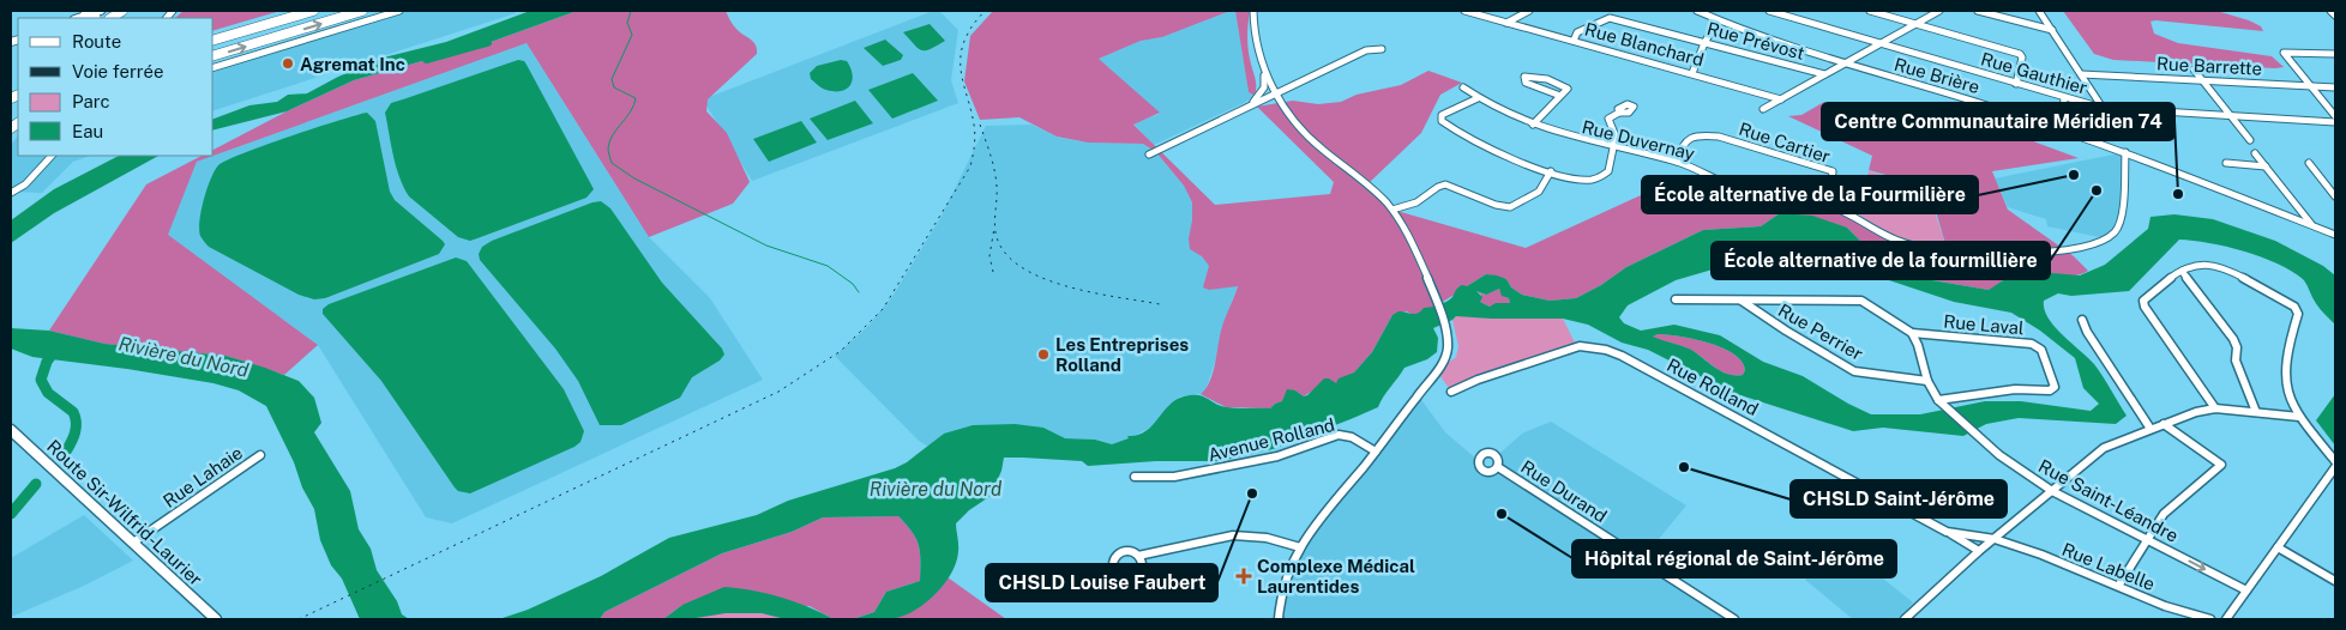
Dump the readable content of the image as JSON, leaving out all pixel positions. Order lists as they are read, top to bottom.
{
  "streets": {
    "main road": ["Route Sir-Wilfrid-Laurier"],
    "street": [
      "Rue Prévost",
      "Rue Blanchard",
      "Rue Barrette",
      "Rue Gauthier",
      "Rue Brière",
      "Rue Duvernay",
      "Rue Cartier",
      "Rue Laval",
      "Rue Perrier",
      "Rue Rolland",
      "Avenue Rolland",
      "Rue Lahaie",
      "Rue Durand",
      "Rue Saint-Léandre",
      "Rue Labelle"
    ]
  },
  "crossings": [
    ["Rue Prévost", "Rue Blanchard"],
    ["Rue Brière", "Rue Duvernay"],
    ["Rue Duvernay", "Rue Cartier"],
    ["Rue Laval", "Rue Saint-Léandre"],
    ["Rue Rolland", "Rue Labelle"],
    ["Rue Lahaie", "Route Sir-Wilfrid-Laurier"]
  ],
  "water": ["Rivière du Nord"],
  "places": {
    "other": [
      "Agremat Inc",
      "École alternative de la Fourmilière",
      "École alternative de la fourmillière",
      "Centre Communautaire Méridien 74",
      "Les Entreprises Rolland",
      "CHSLD Saint-Jérôme",
      "CHSLD Louise Faubert",
      "Hôpital régional de Saint-Jérôme"
    ],
    "health": ["Complexe Médical Laurentides"]
  },
  "legend": [
    "Route",
    "Voie ferrée",
    "Parc",
    "Eau"
  ]
}
